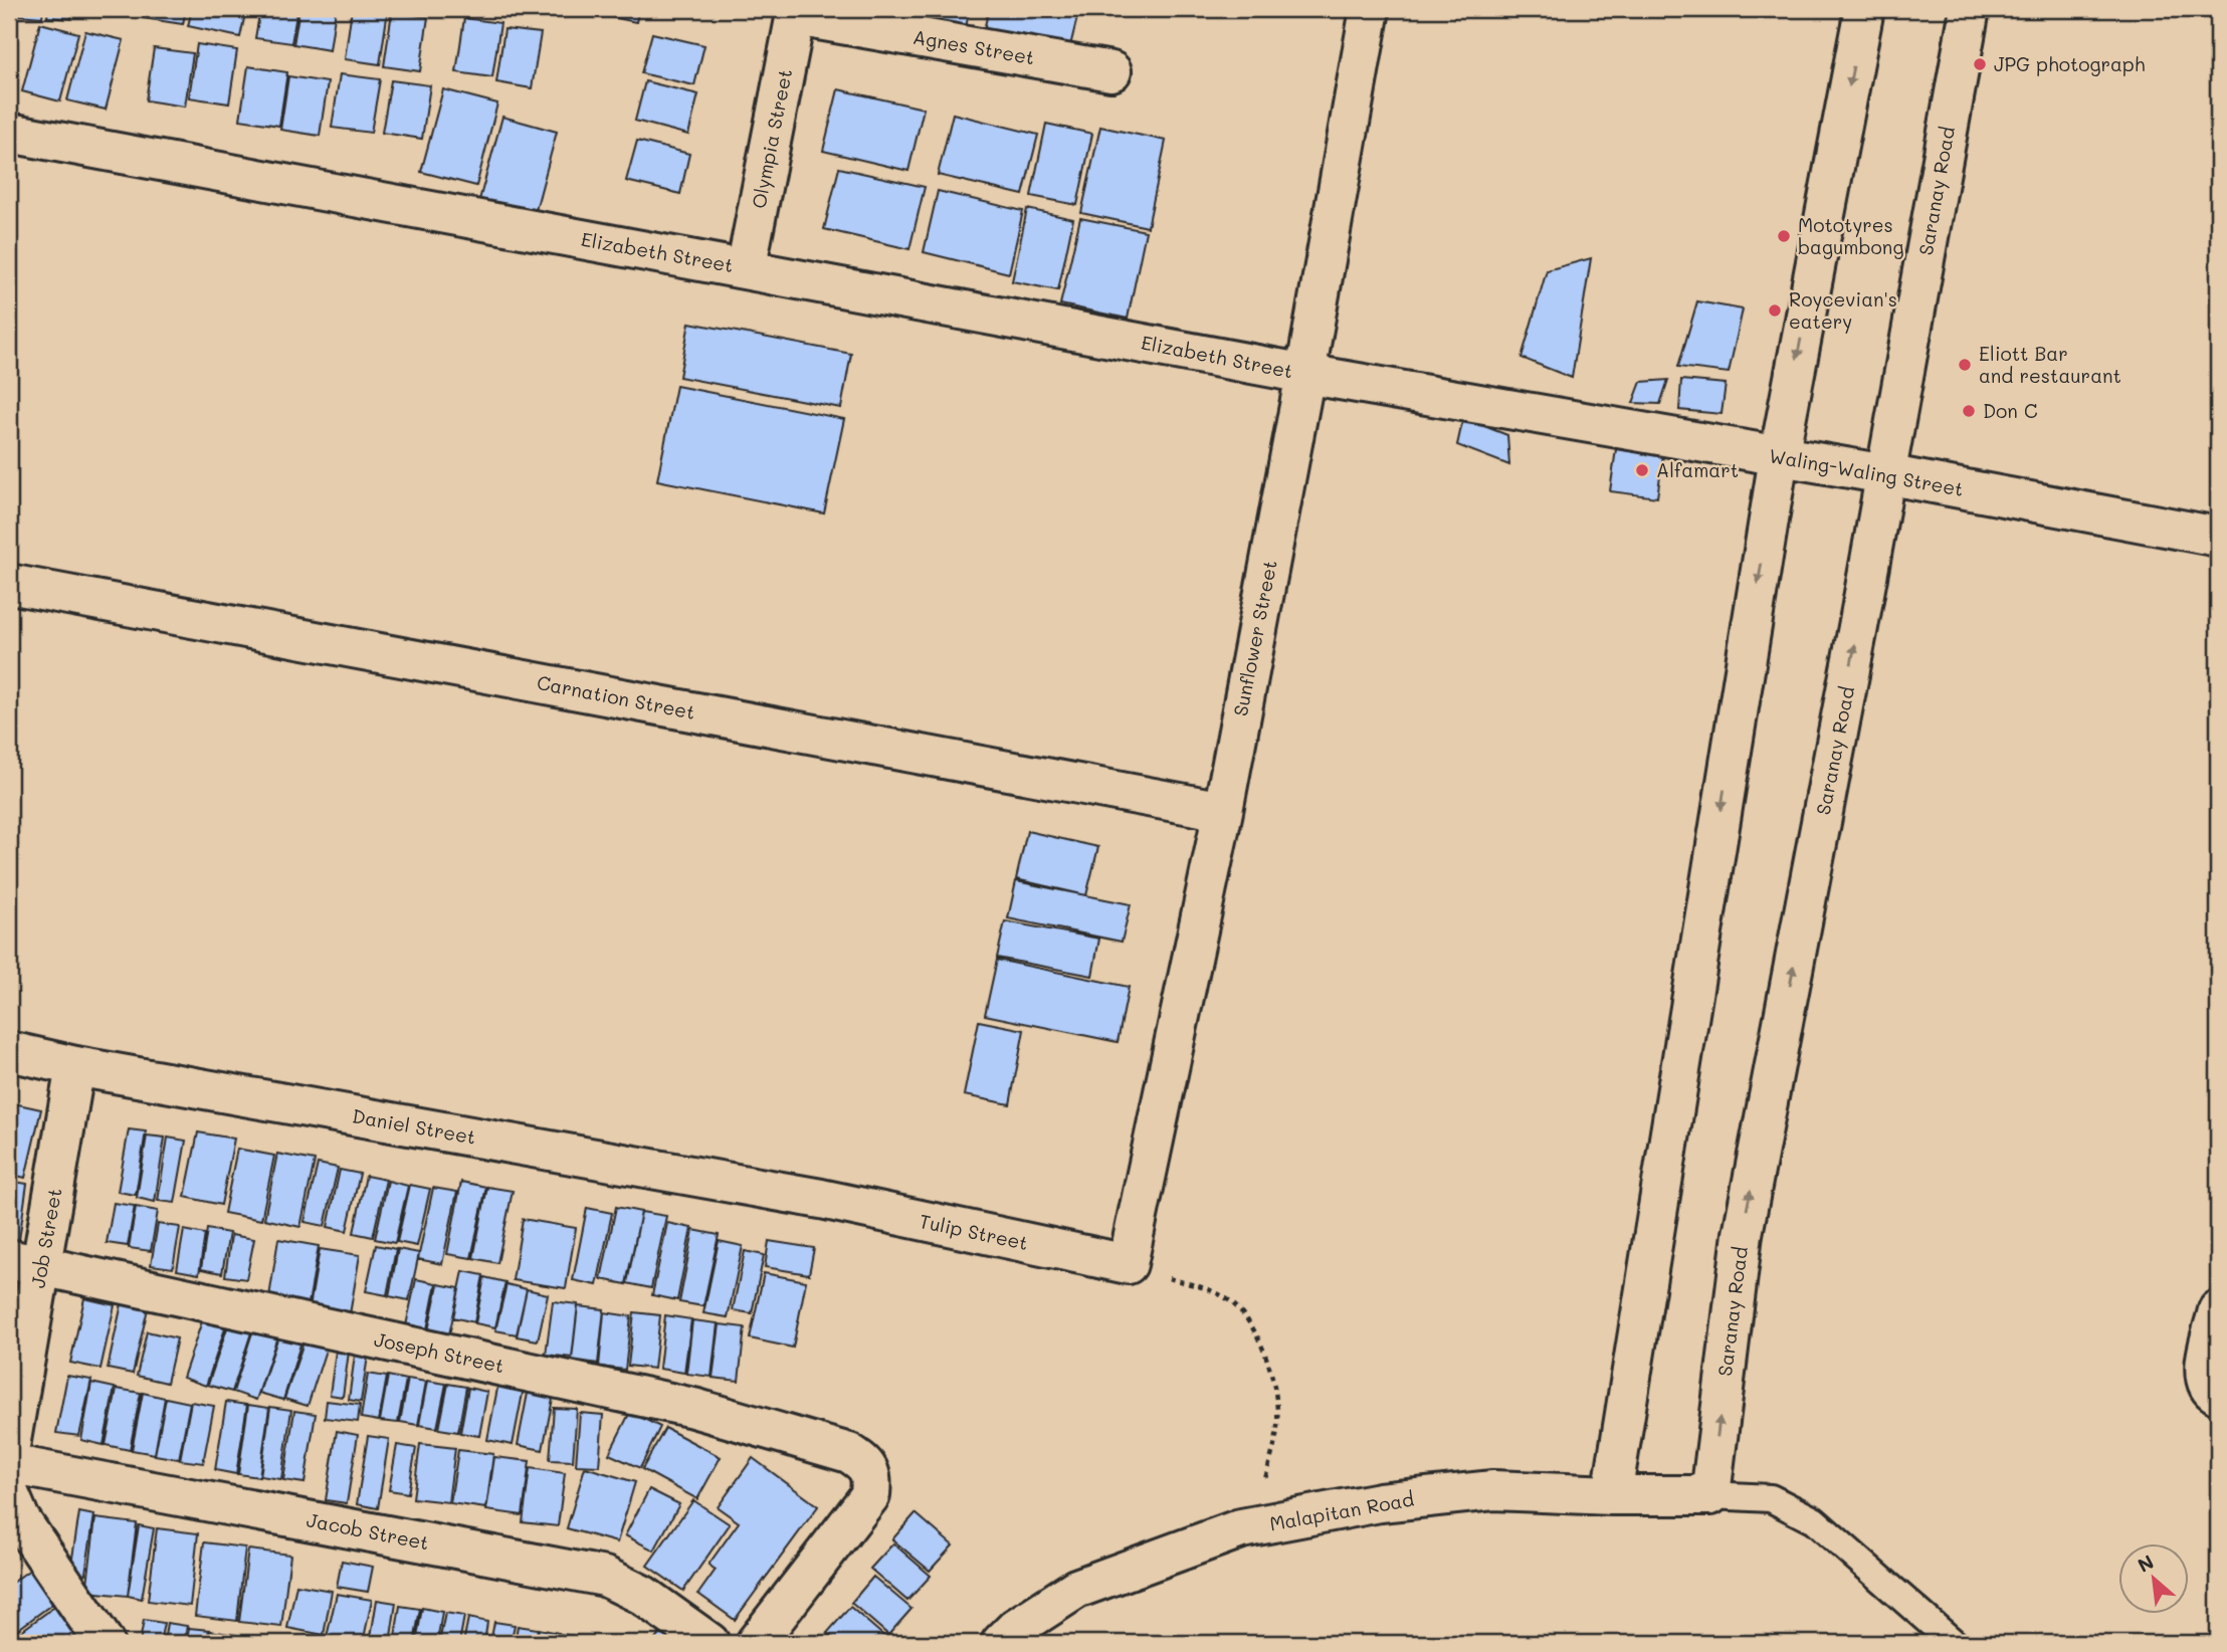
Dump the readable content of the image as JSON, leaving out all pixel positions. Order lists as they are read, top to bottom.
{
  "streets": {
    "street": [
      "Agnes Street",
      "Olympia Street",
      "Saranay Road",
      "Elizabeth Street",
      "Waling-Waling Street",
      "Sunflower Street",
      "Carnation Street",
      "Daniel Street",
      "Tulip Street",
      "Job Street",
      "Joseph Street",
      "Malapitan Road",
      "Jacob Street"
    ]
  },
  "crossings": [
    ["Agnes Street", "Olympia Street"],
    ["Olympia Street", "Elizabeth Street"],
    ["Saranay Road", "Waling-Waling Street"],
    ["Saranay Road", "Malapitan Road"],
    ["Elizabeth Street", "Waling-Waling Street"],
    ["Elizabeth Street", "Sunflower Street"],
    ["Waling-Waling Street", "Sunflower Street"],
    ["Sunflower Street", "Carnation Street"],
    ["Sunflower Street", "Tulip Street"],
    ["Daniel Street", "Tulip Street"],
    ["Daniel Street", "Job Street"],
    ["Job Street", "Joseph Street"]
  ],
  "places": [
    "JPG photograph",
    "Mototyres bagumbong",
    "Roycevian's eatery",
    "Eliott Bar and restaurant",
    "Don C",
    "Alfamart"
  ],
  "north": "top left"
}
